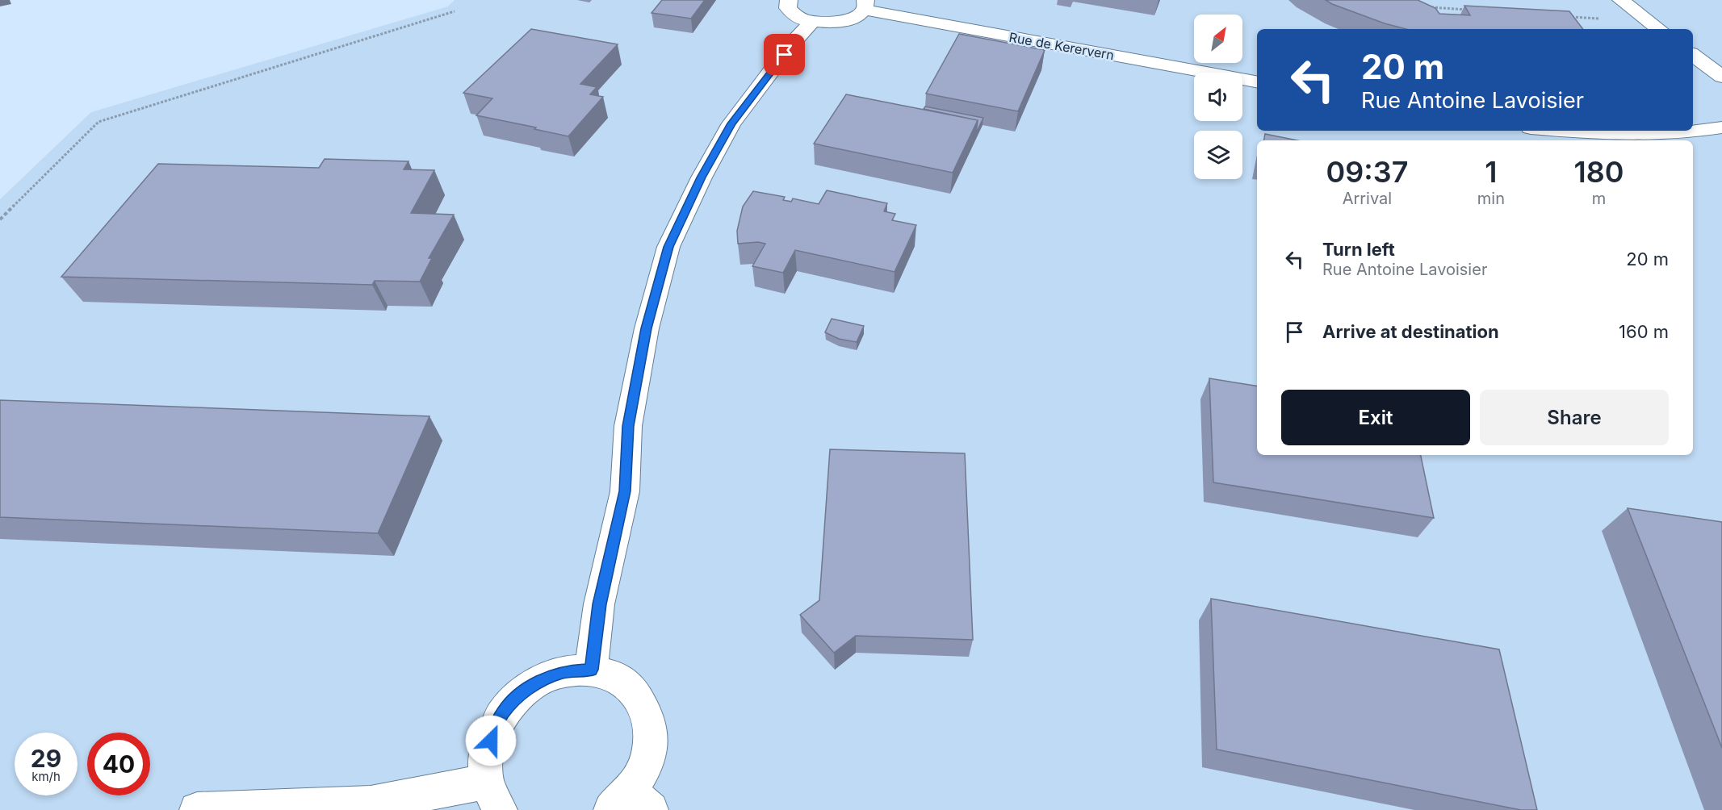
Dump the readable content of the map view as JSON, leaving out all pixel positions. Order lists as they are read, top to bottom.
{
  "streets": {
    "street": ["Rue de Kerervern"]
  },
  "north": "top right",
  "page": {
    "turn": ["20 m", "Rue Antoine Lavoisier"],
    "eta": [
      "09:37",
      "Arrival",
      "1",
      "min",
      "180",
      "m"
    ],
    "list": [
      {
        "name": "Turn left",
        "note": "Rue Antoine Lavoisier",
        "value": "20 m"
      },
      {
        "name": "Arrive at destination",
        "value": "160 m"
      }
    ],
    "buttons": ["Exit", "Share"],
    "speed": "29 km/h",
    "limit": "40"
  }
}
